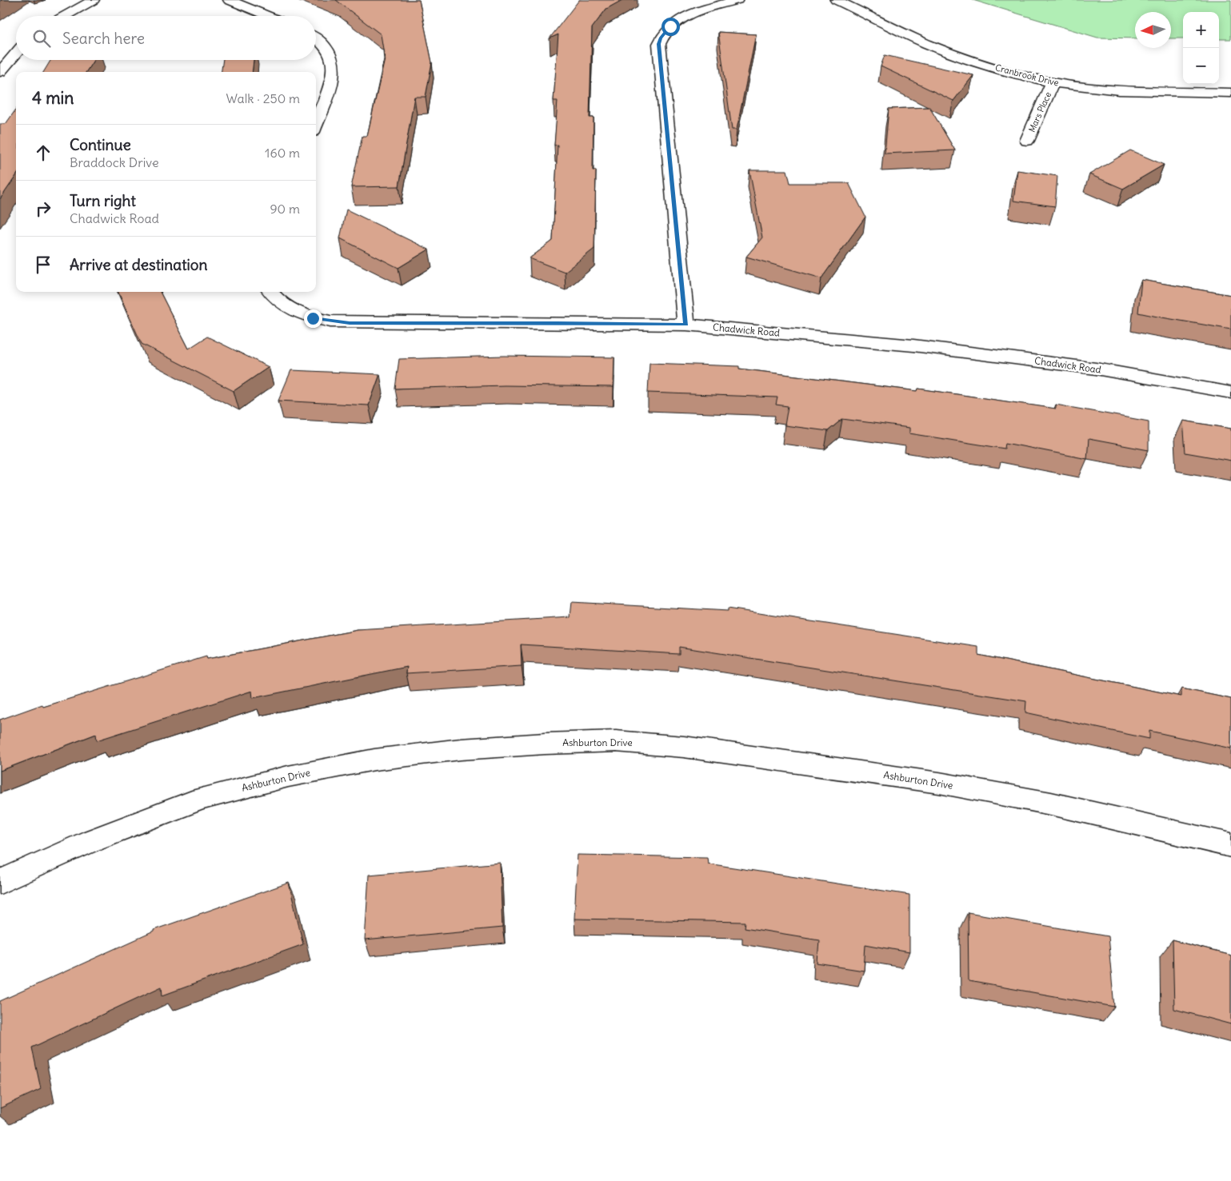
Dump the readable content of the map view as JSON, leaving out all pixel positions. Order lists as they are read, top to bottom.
{
  "streets": {
    "street": [
      "Cranbrook Drive",
      "Mars Place",
      "Chadwick Road",
      "Ashburton Drive"
    ]
  },
  "crossings": [
    ["Cranbrook Drive", "Mars Place"]
  ],
  "north": "left",
  "page": {
    "map_buttons": ["+", "−"],
    "search": "Search here",
    "heading": ["4 min", "Walk · 250 m"],
    "list": [
      ["Continue", "Braddock Drive", "160 m"],
      ["Turn right", "Chadwick Road", "90 m"],
      "Arrive at destination"
    ]
  }
}
